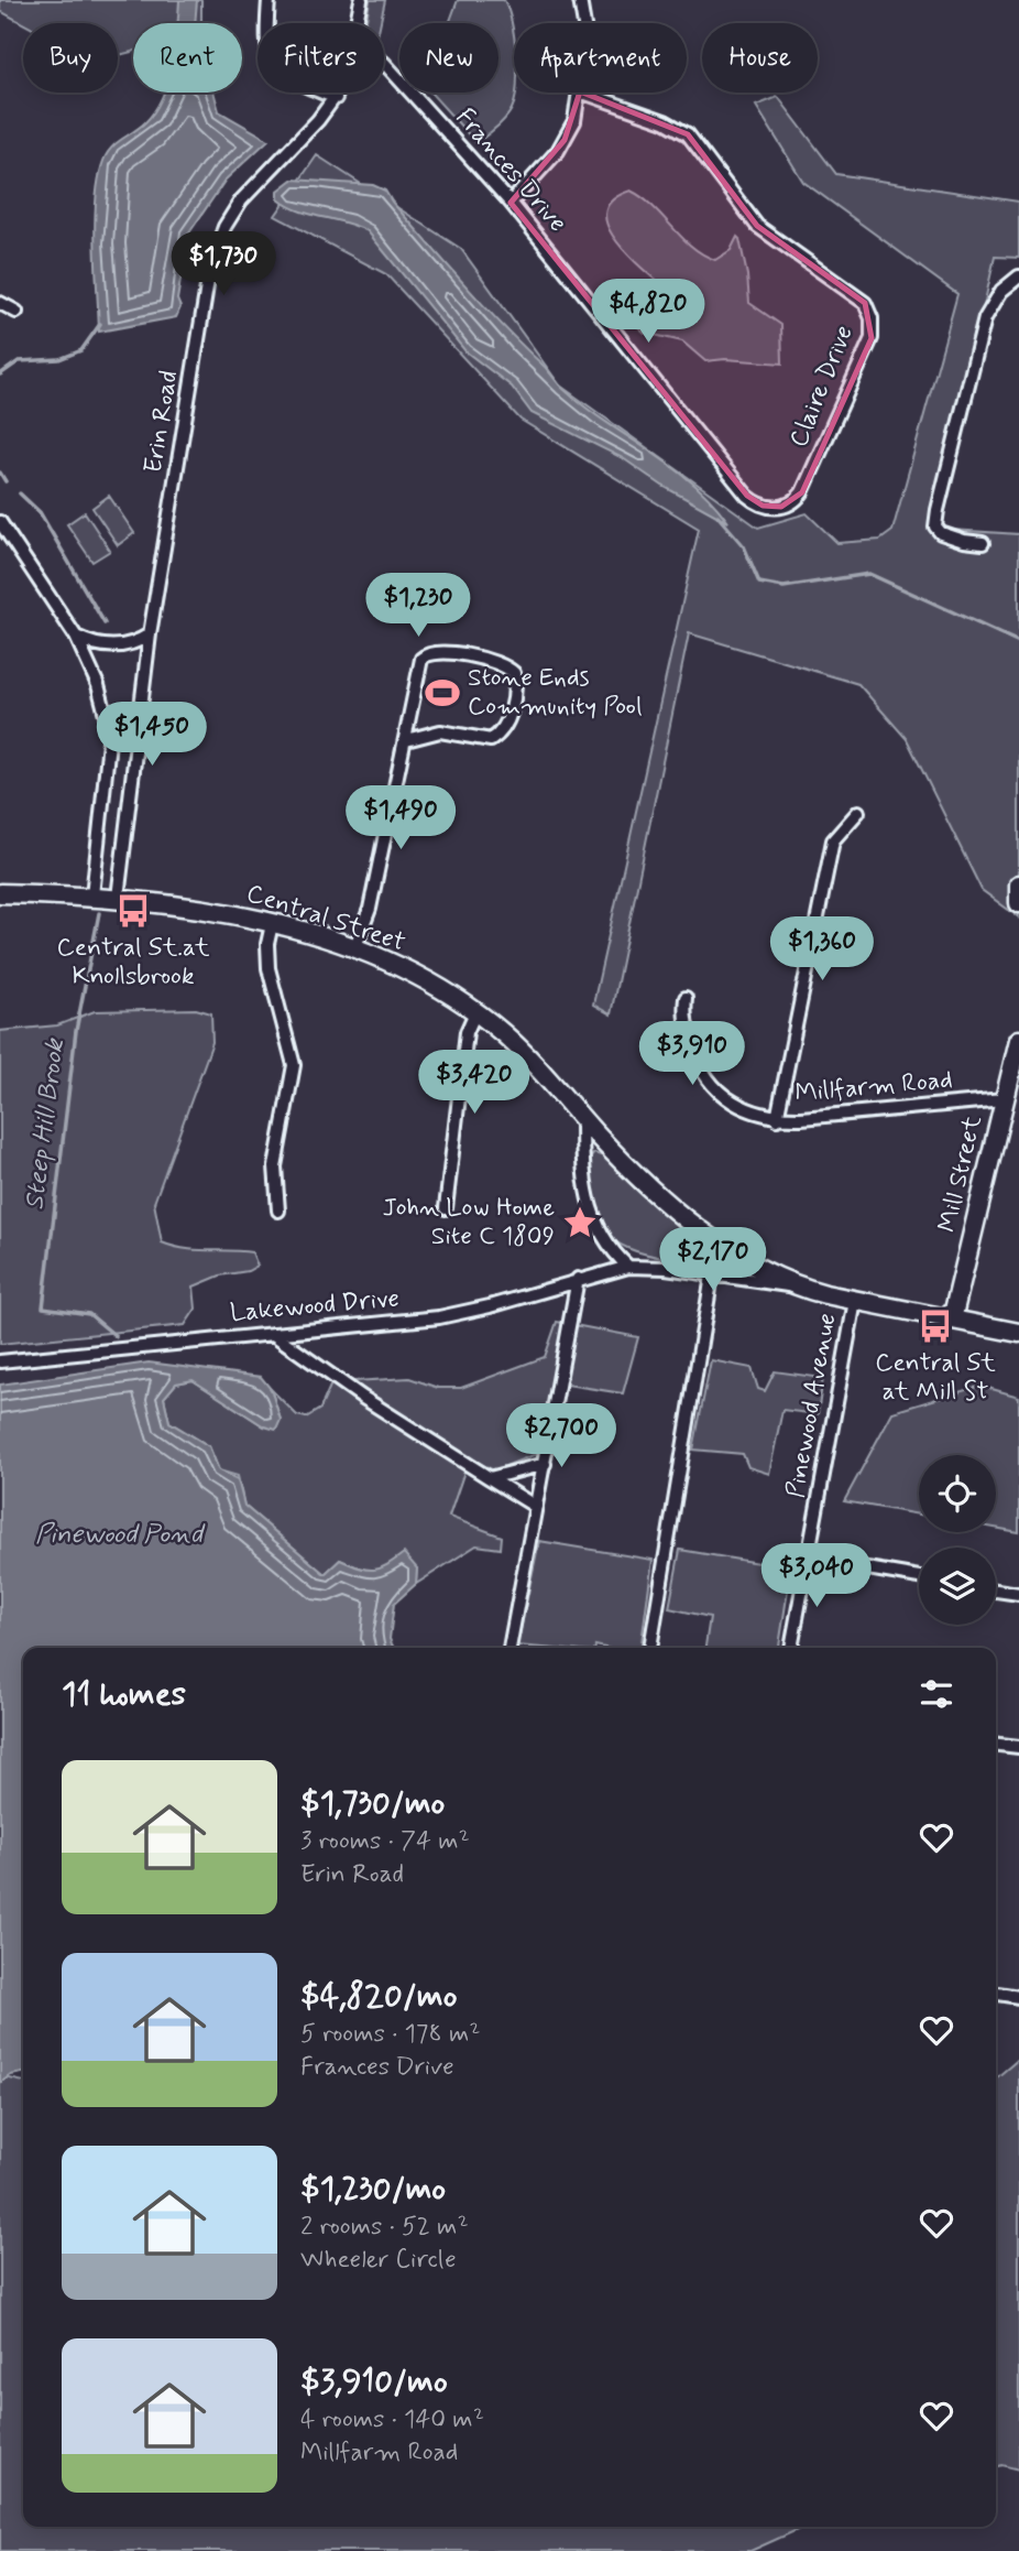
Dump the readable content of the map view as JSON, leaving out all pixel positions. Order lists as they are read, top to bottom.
{
  "streets": {
    "main road": ["Central Street", "Mill Street"],
    "street": [
      "Frances Drive",
      "Claire Drive",
      "Erin Road",
      "Millfarm Road",
      "Lakewood Drive",
      "Pinewood Avenue"
    ]
  },
  "crossings": [
    ["Frances Drive", "Claire Drive"],
    ["Erin Road", "Central Street"],
    ["Central Street", "Mill Street"],
    ["Central Street", "Lakewood Drive"],
    ["Central Street", "Pinewood Avenue"],
    ["Millfarm Road", "Mill Street"]
  ],
  "water": ["Steep Hill Brook", "Pinewood Pond"],
  "places": {
    "sports": ["Stone Ends Community Pool"],
    "bus stop": ["Central St.at Knollsbrook", "Central St at Mill St"],
    "place": ["John Low Home Site C 1809"]
  },
  "page": {
    "chip": [
      "Buy",
      "Rent",
      "Filters",
      "New",
      "Apartment",
      "House"
    ],
    "price": [
      "$1,730",
      "$4,820",
      "$1,230",
      "$1,450",
      "$1,490",
      "$1,360",
      "$3,910",
      "$3,420",
      "$2,170",
      "$2,700",
      "$3,040"
    ],
    "heading": "11 homes",
    "list": [
      {
        "name": "$1,730/mo",
        "note": "3 rooms · 74 m² · Erin Road"
      },
      {
        "name": "$4,820/mo",
        "note": "5 rooms · 178 m² · Frances Drive"
      },
      {
        "name": "$1,230/mo",
        "note": "2 rooms · 52 m² · Wheeler Circle"
      },
      {
        "name": "$3,910/mo",
        "note": "4 rooms · 140 m² · Millfarm Road"
      }
    ]
  }
}
